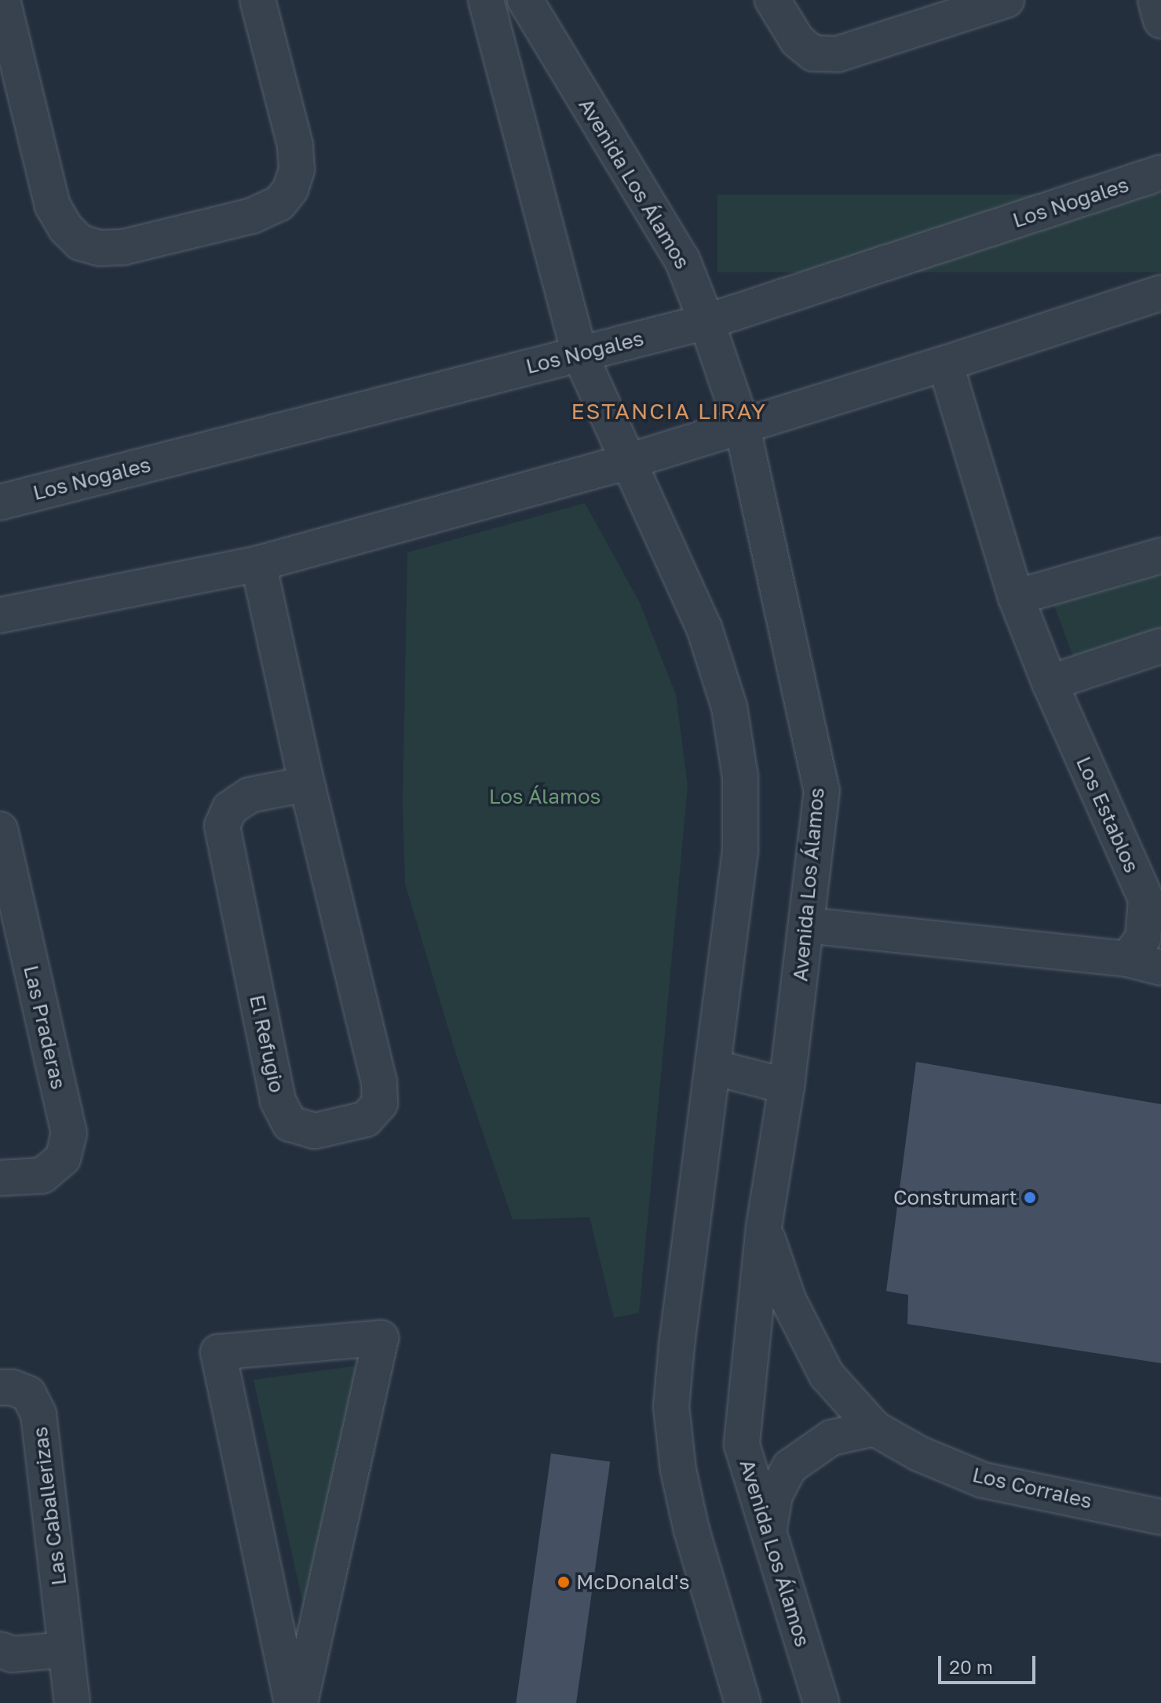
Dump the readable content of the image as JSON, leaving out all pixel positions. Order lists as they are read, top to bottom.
{
  "streets": {
    "street": [
      "Avenida Los Álamos",
      "Los Nogales",
      "Los Establos",
      "Las Praderas",
      "El Refugio",
      "Los Corrales",
      "Las Caballerizas"
    ]
  },
  "crossings": [
    ["Avenida Los Álamos", "Los Nogales"],
    ["Avenida Los Álamos", "Los Corrales"]
  ],
  "districts": ["ESTANCIA LIRAY"],
  "parks": ["Los Álamos"],
  "places": ["Construmart", "McDonald's"],
  "scale_bar": "20 m"
}
